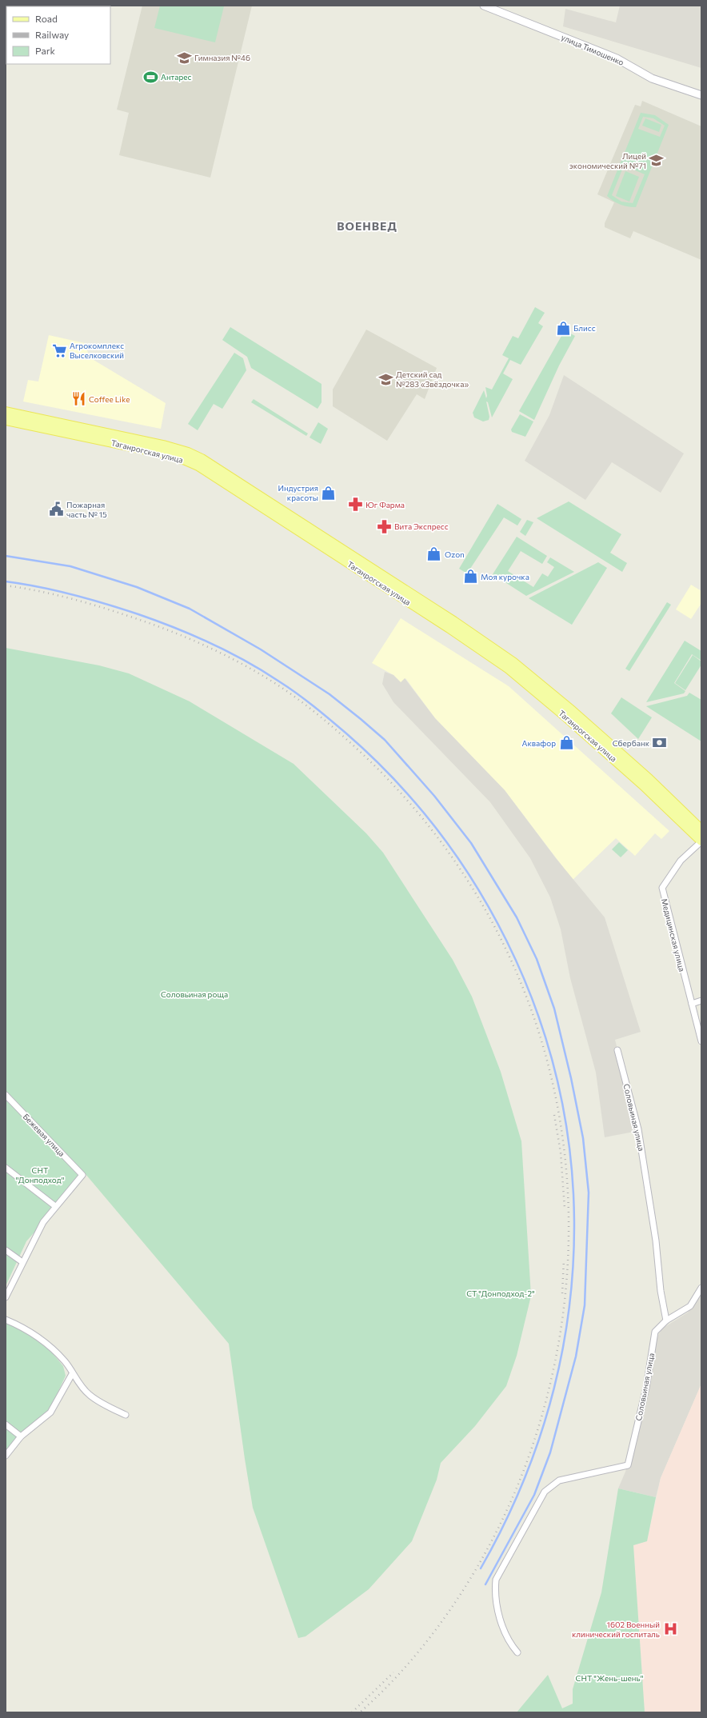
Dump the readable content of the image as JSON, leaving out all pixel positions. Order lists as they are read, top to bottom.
{
  "streets": {
    "main road": ["Таганрогская улица"],
    "street": [
      "улица Тимошенко",
      "Медицинская улица",
      "Соловьиная улица",
      "Бежевая улица"
    ]
  },
  "crossings": [
    ["Таганрогская улица", "Медицинская улица"]
  ],
  "districts": ["ВОЕНВЕД"],
  "parks": [
    "Соловьиная роща",
    "СНТ \"Донподход\"",
    "СТ \"Донподход-2\"",
    "СНТ \"Жень-шень\""
  ],
  "places": {
    "school or university": ["Гимназия №46", "Лицей экономический №71", "Детский сад №283 «Звёздочка»"],
    "sports": ["Антарес"],
    "shop": [
      "Блисс",
      "Индустрия красоты",
      "Ozon",
      "Моя курочка",
      "Аквафор"
    ],
    "supermarket": ["Агрокомплекс Выселковский"],
    "restaurant": ["Coffee Like"],
    "pharmacy": ["Юг Фарма", "Вита Экспресс"],
    "public building": ["Пожарная часть № 15"],
    "bank": ["Сбербанк"],
    "hospital": ["1602 Военный клинический госпиталь"]
  },
  "legend": ["Road", "Railway", "Park"]
}
